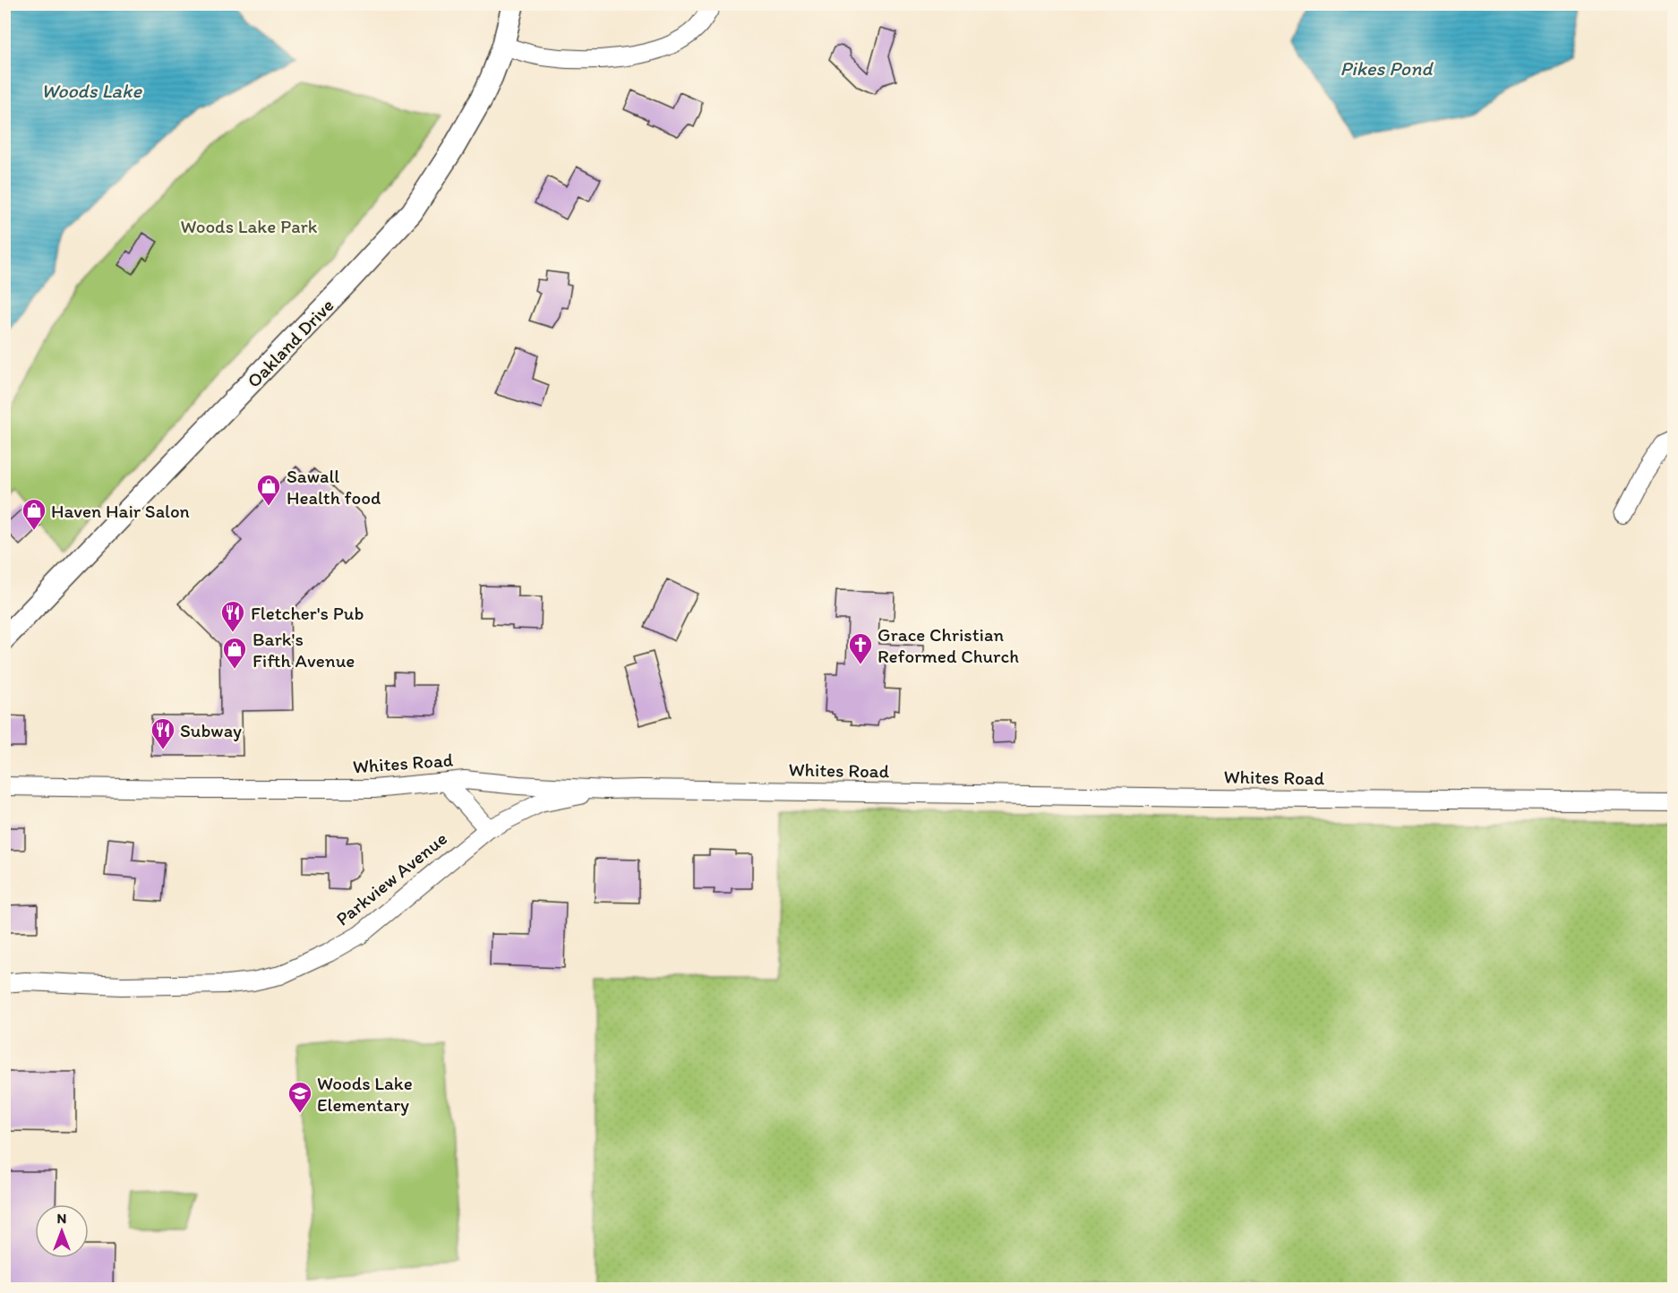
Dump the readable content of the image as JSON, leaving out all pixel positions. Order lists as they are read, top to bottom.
{
  "streets": {
    "main road": ["Oakland Drive"],
    "street": ["Whites Road", "Parkview Avenue"]
  },
  "crossings": [
    ["Whites Road", "Parkview Avenue"]
  ],
  "water": ["Pikes Pond", "Woods Lake"],
  "parks": ["Woods Lake Park"],
  "places": {
    "shop": ["Sawall Health food", "Haven Hair Salon", "Bark's Fifth Avenue"],
    "restaurant": ["Fletcher's Pub", "Subway"],
    "church": ["Grace Christian Reformed Church"],
    "school or university": ["Woods Lake Elementary"]
  },
  "north": "top"
}
